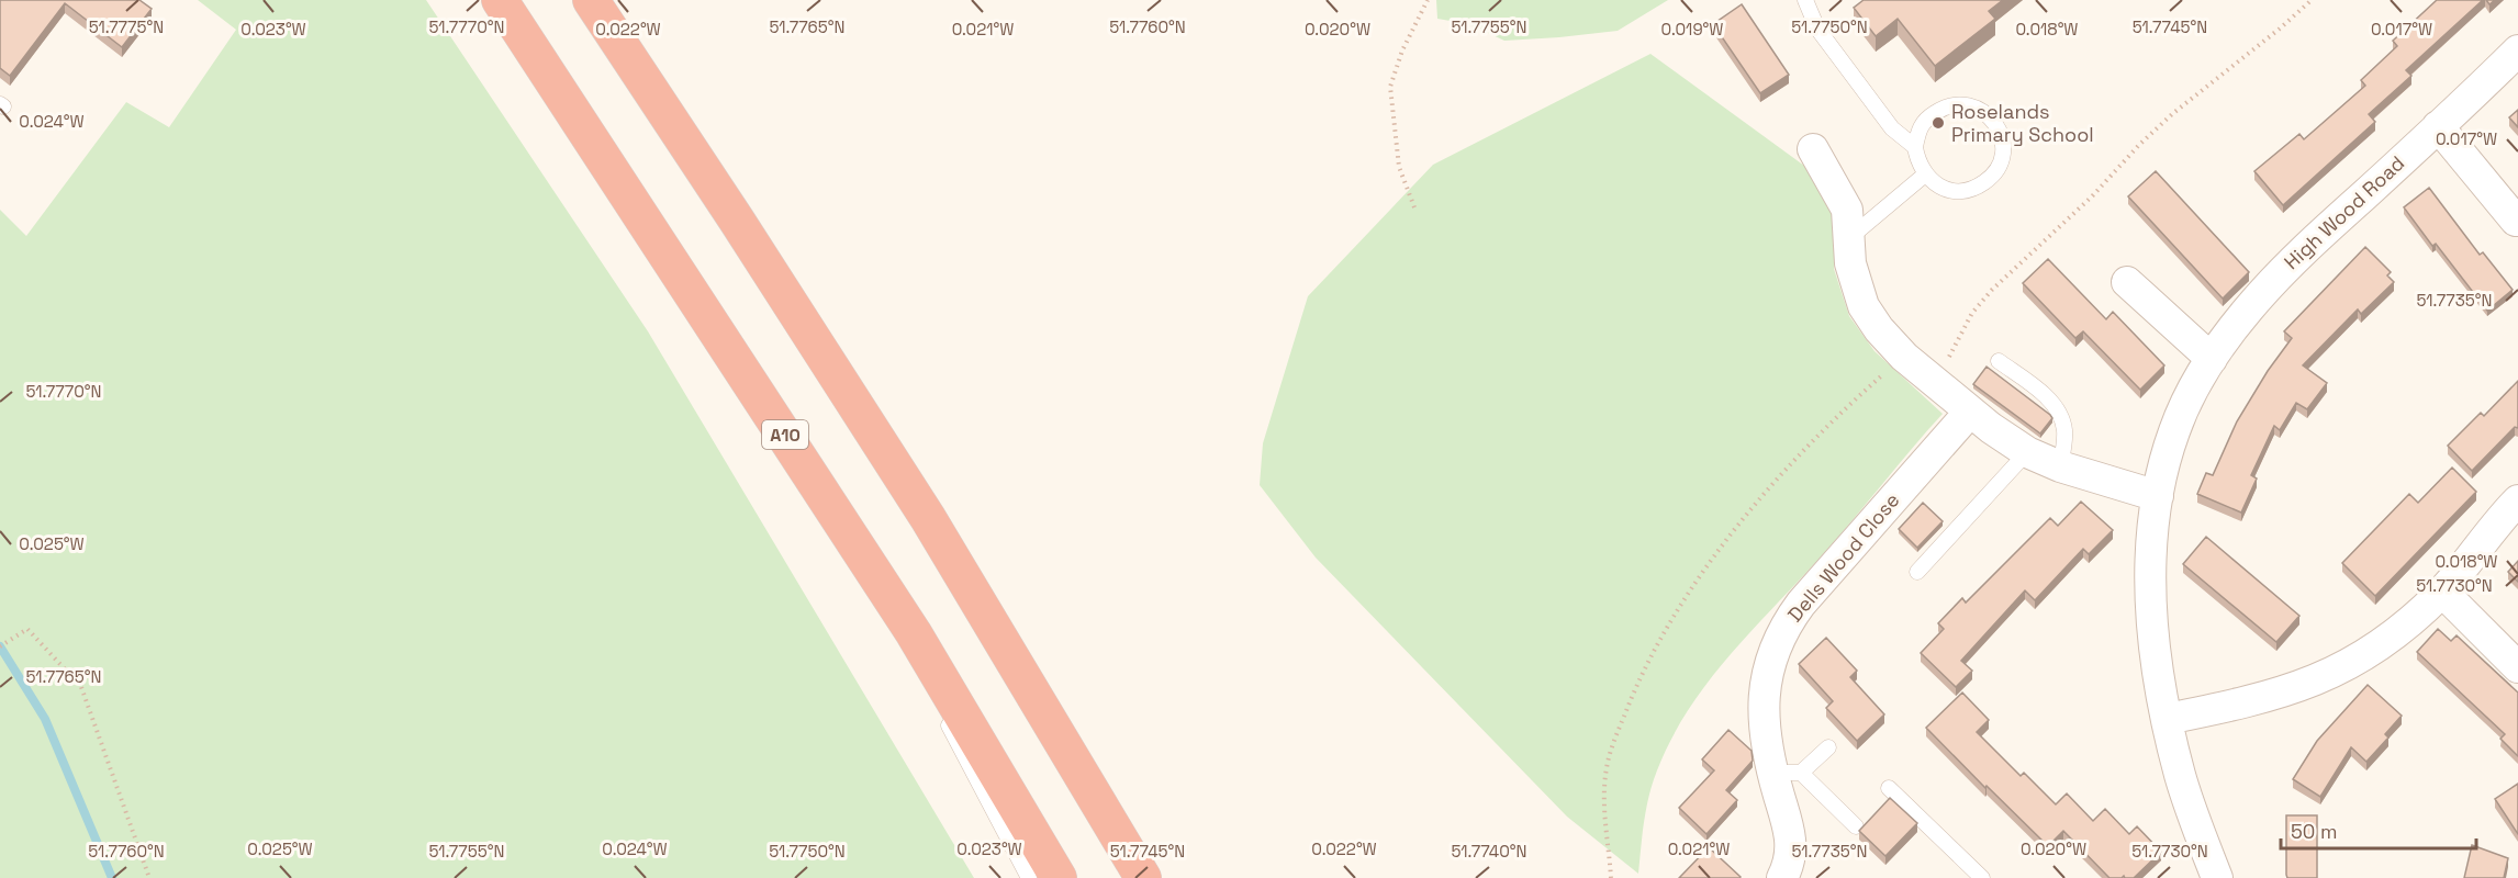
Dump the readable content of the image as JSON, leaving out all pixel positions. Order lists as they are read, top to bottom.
{
  "streets": {
    "highway": ["A10"],
    "street": ["High Wood Road", "Dells Wood Close"]
  },
  "places": ["Roselands Primary School"],
  "scale_bar": "50 m",
  "coordinates": [
    "51.7775°N",
    "51.7770°N",
    "51.7765°N",
    "51.7760°N",
    "51.7755°N",
    "51.7750°N",
    "51.7745°N",
    "0.023°W",
    "0.022°W",
    "0.019°W",
    "0.018°W",
    "0.021°W",
    "0.020°W",
    "0.017°W",
    "0.024°W",
    "51.7735°N",
    "0.025°W",
    "51.7730°N",
    "51.7740°N"
  ]
}
